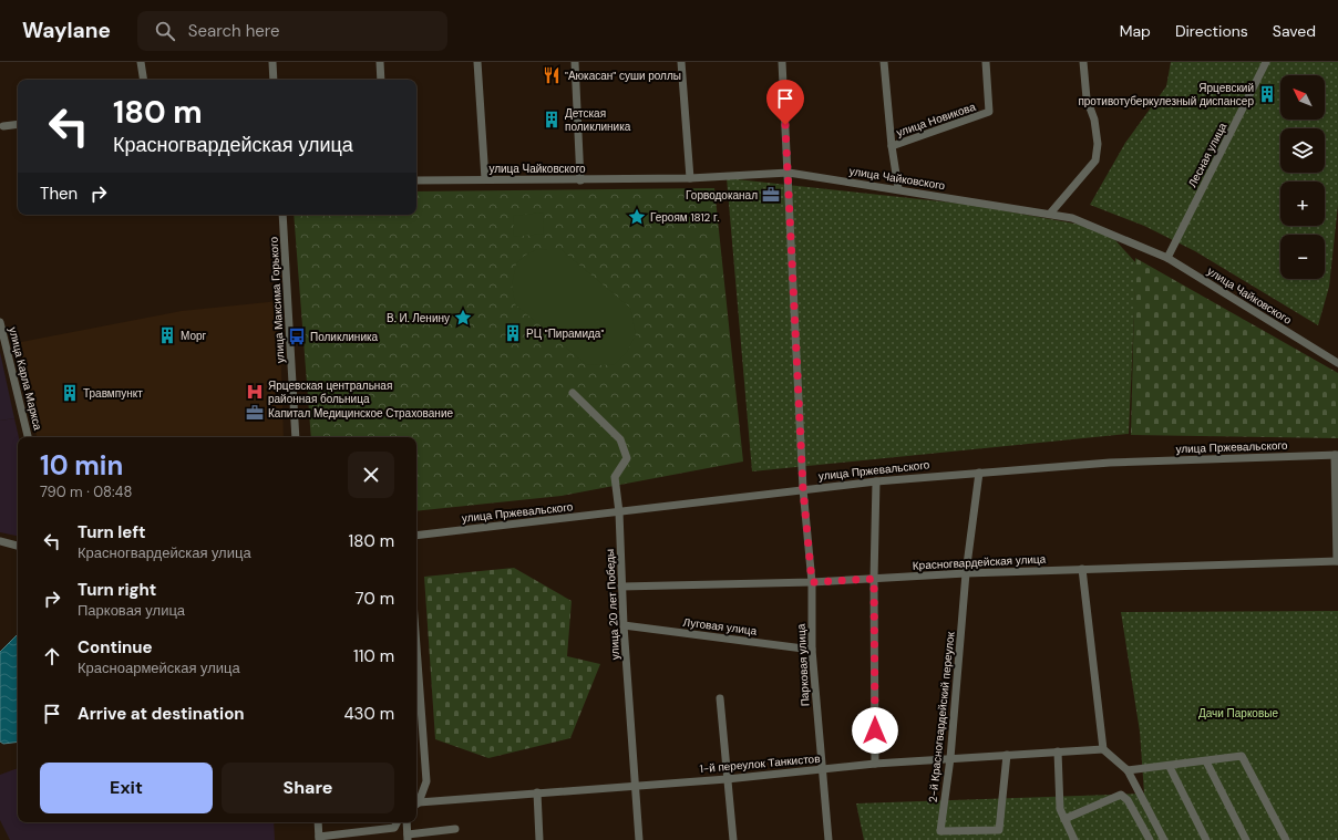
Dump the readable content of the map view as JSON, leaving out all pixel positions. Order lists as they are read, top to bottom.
{
  "streets": {
    "street": [
      "улица Новикова",
      "Лесная улица",
      "улица Чайковского",
      "улица Максима Горького",
      "улица Карла Маркса",
      "улица Пржевальского",
      "Красногвардейская улица",
      "улица 20 лет Победы",
      "Луговая улица",
      "Парковая улица",
      "2-й Красногвардейский переулок",
      "1-й переулок Танкистов"
    ]
  },
  "crossings": [
    ["Лесная улица", "улица Чайковского"],
    ["улица Чайковского", "Парковая улица"],
    ["улица Пржевальского", "улица 20 лет Победы"],
    ["улица Пржевальского", "Парковая улица"],
    ["улица Пржевальского", "2-й Красногвардейский переулок"],
    ["Красногвардейская улица", "улица 20 лет Победы"],
    ["Красногвардейская улица", "Парковая улица"],
    ["Красногвардейская улица", "2-й Красногвардейский переулок"],
    ["улица 20 лет Победы", "Луговая улица"],
    ["улица 20 лет Победы", "1-й переулок Танкистов"],
    ["Луговая улица", "Парковая улица"],
    ["Парковая улица", "1-й переулок Танкистов"],
    ["2-й Красногвардейский переулок", "1-й переулок Танкистов"]
  ],
  "parks": ["Дачи Парковые"],
  "places": {
    "restaurant": ["\"Аюкасан\" суши роллы"],
    "building": [
      "Ярцевский противотуберкулезный диспансер",
      "Детская поликлиника",
      "РЦ \"Пирамида\"",
      "Морг",
      "Травмпункт"
    ],
    "office": ["Горводоканал", "Капитал Медицинское Страхование"],
    "place": ["Героям 1812 г.", "В. И. Ленину"],
    "bus stop": ["Поликлиника"],
    "hospital": ["Ярцевская центральная районная больница"]
  },
  "north": "top left",
  "page": {
    "header": "Waylane",
    "search": "Search here",
    "nav": ["Map", "Directions", "Saved"],
    "map_buttons": ["+", "−"],
    "turn": ["180 m", "Красногвардейская улица"],
    "then": "Then",
    "heading": ["10 min", "790 m · 08:48"],
    "list": [
      {
        "name": "Turn left",
        "note": "Красногвардейская улица",
        "value": "180 m"
      },
      {
        "name": "Turn right",
        "note": "Парковая улица",
        "value": "70 m"
      },
      {
        "name": "Continue",
        "note": "Красноармейская улица",
        "value": "110 m"
      },
      {
        "name": "Arrive at destination",
        "value": "430 m"
      }
    ],
    "buttons": ["Exit", "Share"]
  }
}
